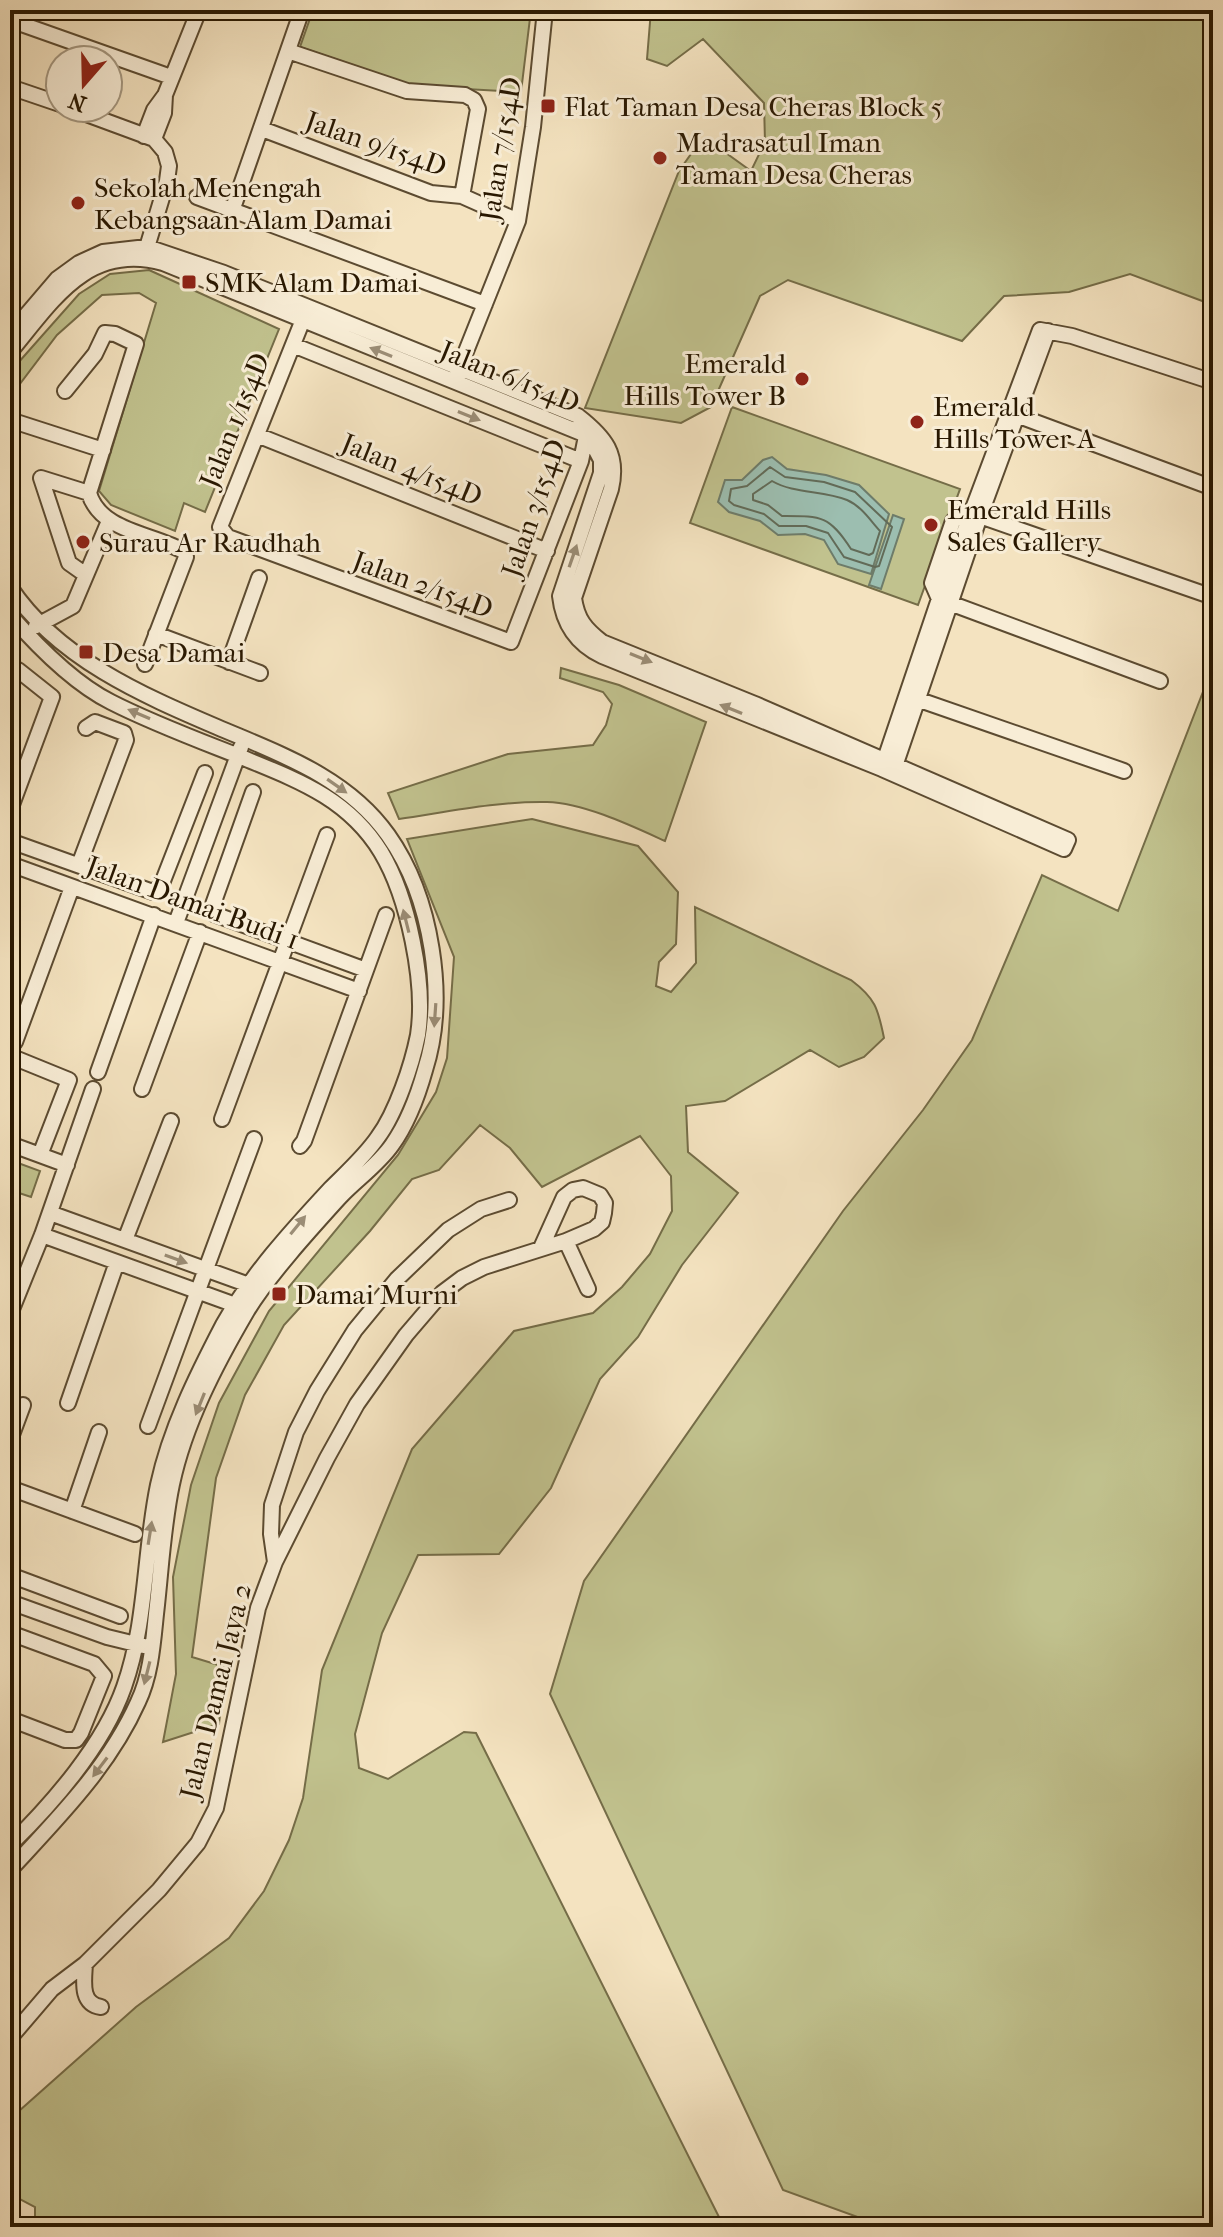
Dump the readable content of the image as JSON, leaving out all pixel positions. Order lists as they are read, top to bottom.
{
  "streets": {
    "street": [
      "Jalan 9/154D",
      "Jalan 7/154D",
      "Jalan 6/154D",
      "Jalan 1/154D",
      "Jalan 4/154D",
      "Jalan 3/154D",
      "Jalan 2/154D",
      "Jalan Damai Budi 1",
      "Jalan Damai Jaya 2"
    ]
  },
  "crossings": [
    ["Jalan 9/154D", "Jalan 7/154D"],
    ["Jalan 7/154D", "Jalan 6/154D"],
    ["Jalan 6/154D", "Jalan 1/154D"],
    ["Jalan 6/154D", "Jalan 3/154D"],
    ["Jalan 1/154D", "Jalan 4/154D"],
    ["Jalan 1/154D", "Jalan 2/154D"],
    ["Jalan 4/154D", "Jalan 3/154D"],
    ["Jalan 3/154D", "Jalan 2/154D"]
  ],
  "places": {
    "transit": [
      "Flat Taman Desa Cheras Block 5",
      "SMK Alam Damai",
      "Desa Damai",
      "Damai Murni"
    ],
    "other": [
      "Madrasatul Iman Taman Desa Cheras",
      "Sekolah Menengah Kebangsaan Alam Damai",
      "Emerald Hills Tower B",
      "Emerald Hills Tower A",
      "Emerald Hills Sales Gallery",
      "Surau Ar Raudhah"
    ]
  },
  "north": "bottom"
}
